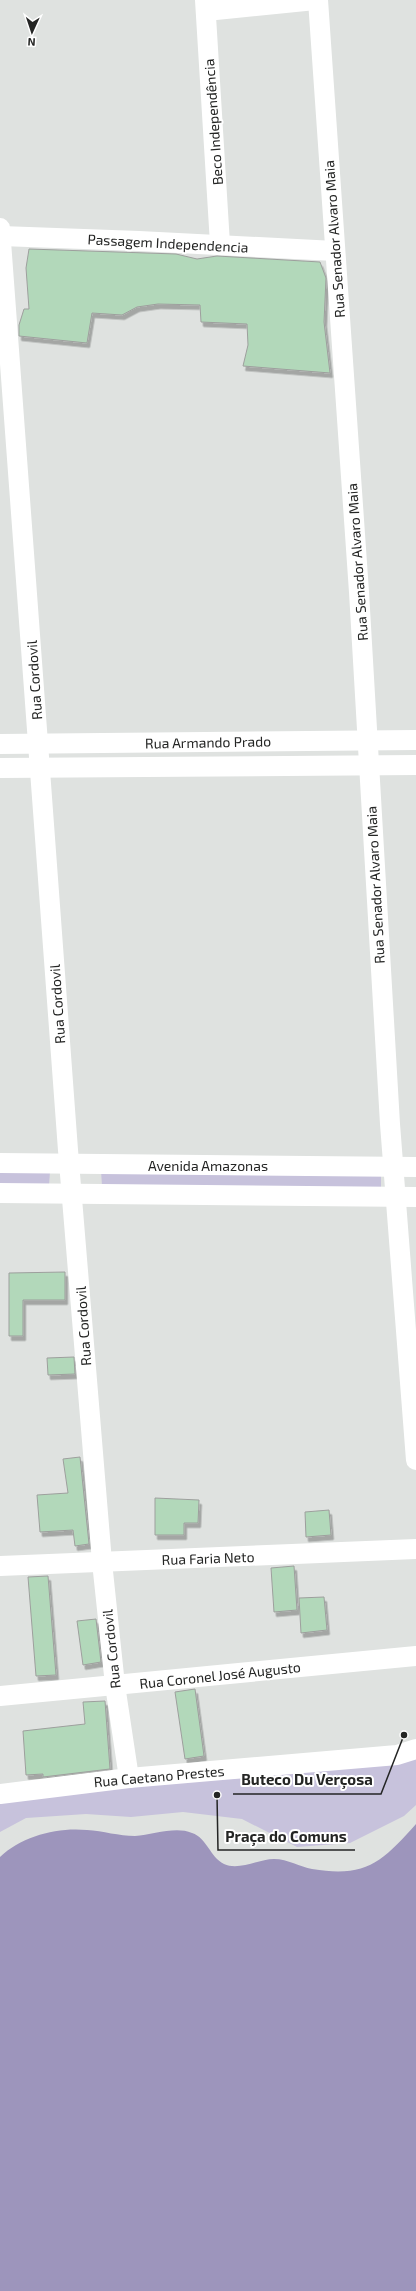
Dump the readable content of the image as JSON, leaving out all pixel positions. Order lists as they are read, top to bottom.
{
  "streets": {
    "street": [
      "Beco Independência",
      "Rua Senador Alvaro Maia",
      "Passagem Independencia",
      "Rua Cordovil",
      "Rua Armando Prado",
      "Avenida Amazonas",
      "Rua Faria Neto",
      "Rua Coronel José Augusto",
      "Rua Caetano Prestes"
    ]
  },
  "crossings": [
    ["Beco Independência", "Passagem Independencia"],
    ["Rua Senador Alvaro Maia", "Passagem Independencia"],
    ["Rua Senador Alvaro Maia", "Rua Armando Prado"],
    ["Rua Senador Alvaro Maia", "Avenida Amazonas"],
    ["Passagem Independencia", "Rua Cordovil"],
    ["Rua Cordovil", "Rua Armando Prado"],
    ["Rua Cordovil", "Avenida Amazonas"],
    ["Rua Cordovil", "Rua Faria Neto"],
    ["Rua Cordovil", "Rua Coronel José Augusto"],
    ["Rua Cordovil", "Rua Caetano Prestes"]
  ],
  "places": ["Buteco Du Verçosa", "Praça do Comuns"],
  "north": "bottom"
}
